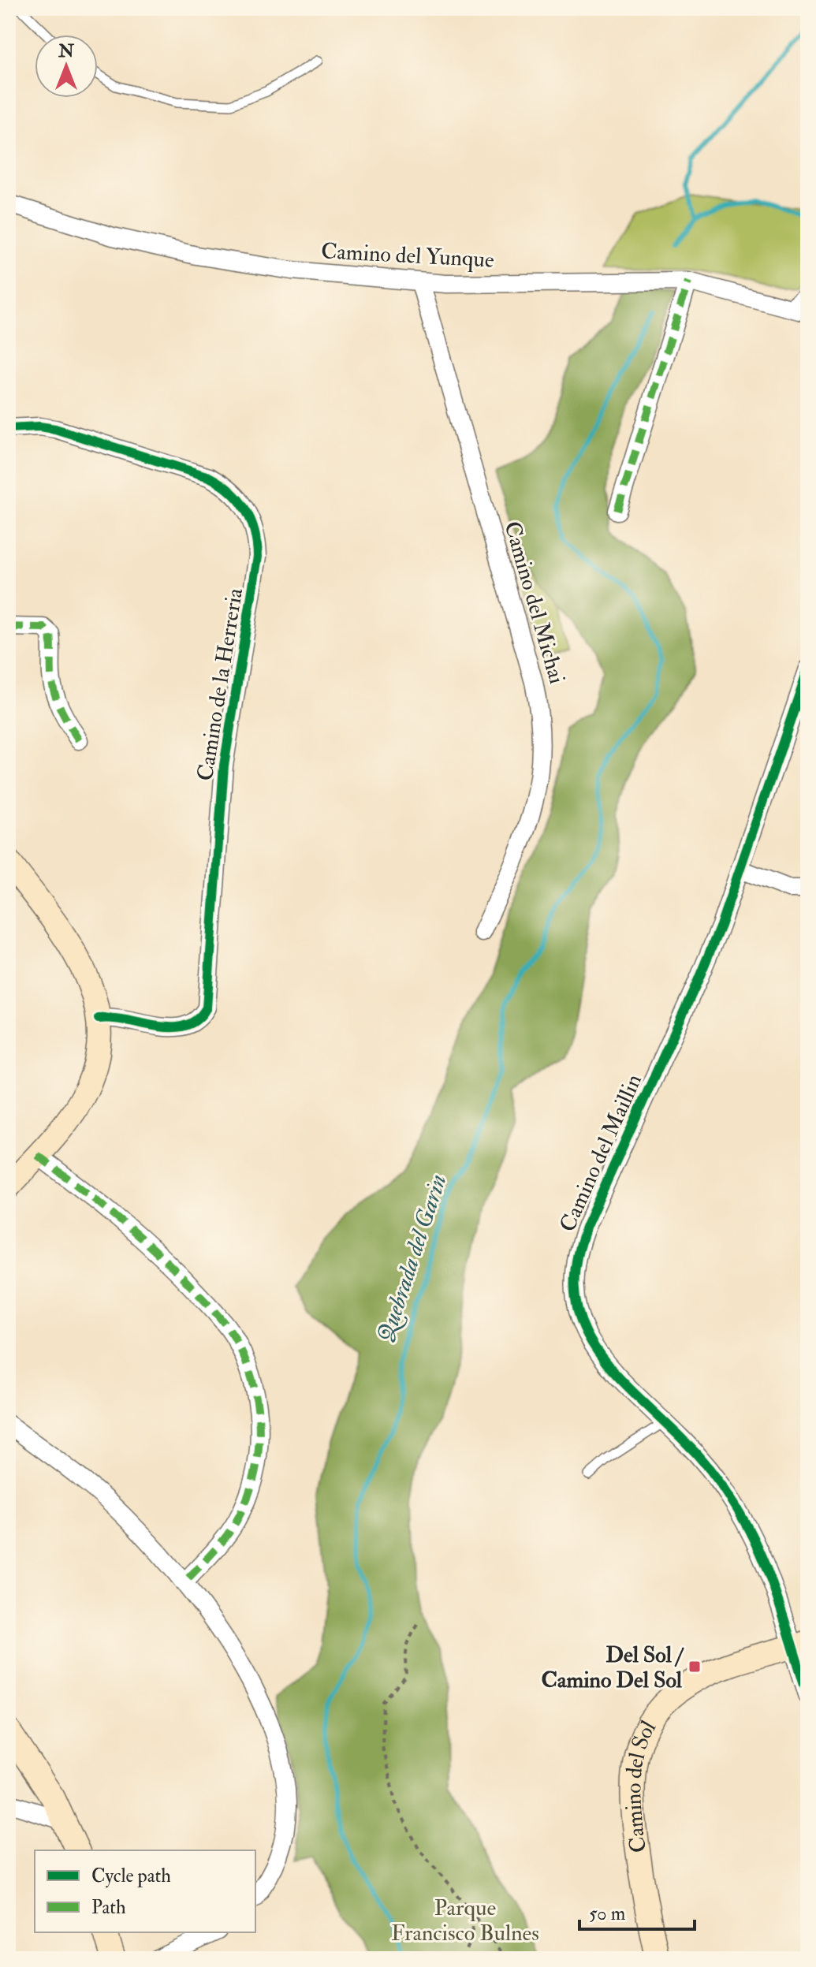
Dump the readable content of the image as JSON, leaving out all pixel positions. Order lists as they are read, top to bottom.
{
  "streets": {
    "street": [
      "Camino del Yunque",
      "Camino del Michai",
      "Camino de la Herreria",
      "Camino del Maillin",
      "Camino del Sol"
    ]
  },
  "crossings": [
    ["Camino del Yunque", "Camino del Michai"],
    ["Camino del Maillin", "Camino del Sol"]
  ],
  "water": ["Quebrada del Garin"],
  "parks": ["Parque Francisco Bulnes"],
  "places": {
    "transit": ["Del Sol / Camino Del Sol"]
  },
  "legend": ["Cycle path", "Path"],
  "scale_bar": "50 m",
  "north": "top"
}
